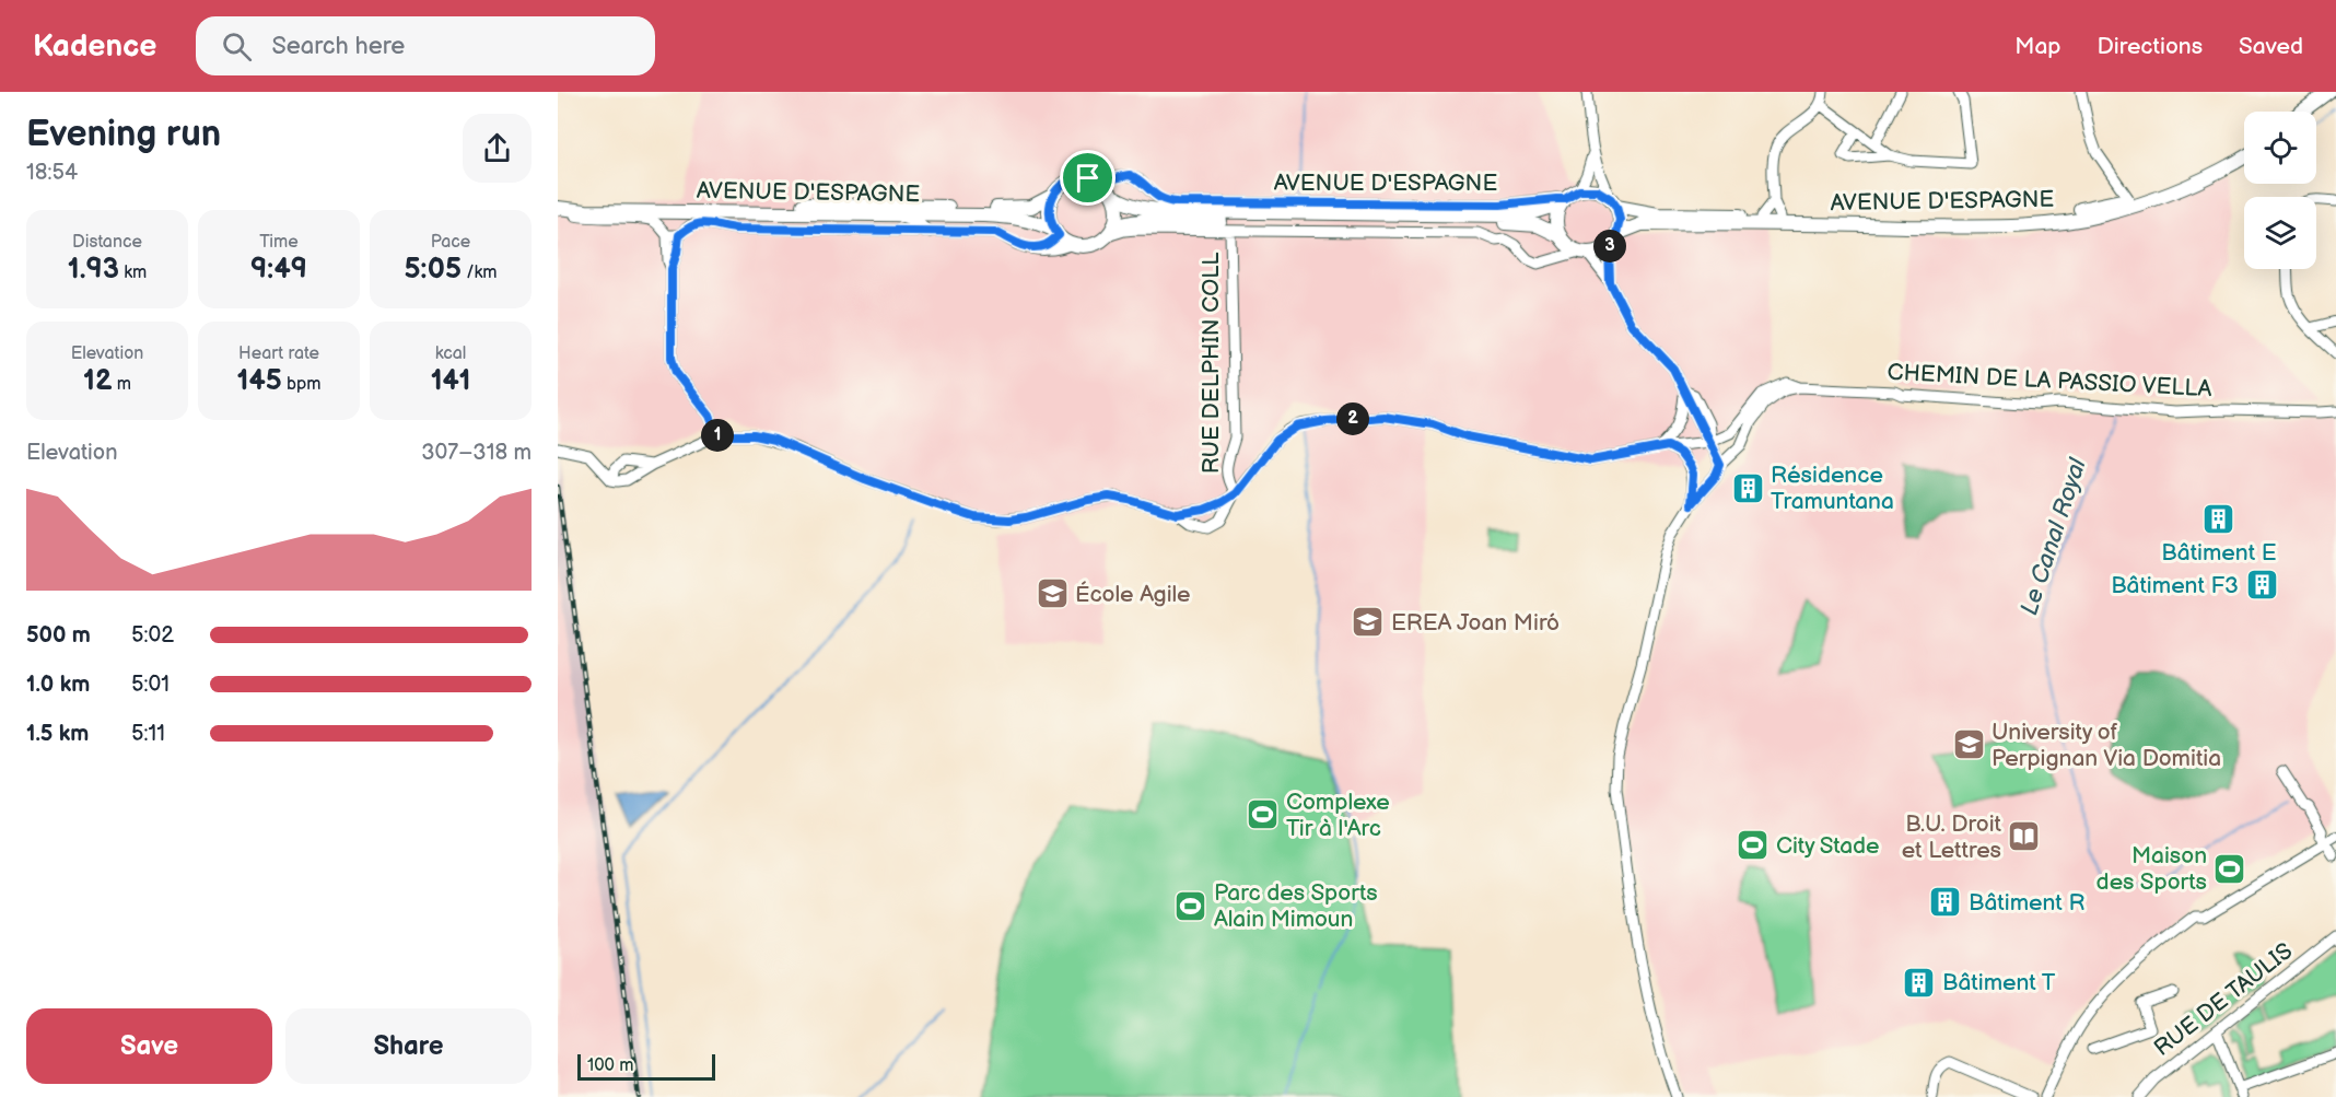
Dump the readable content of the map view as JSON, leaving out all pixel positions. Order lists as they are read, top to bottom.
{
  "streets": {
    "main road": ["AVENUE D'ESPAGNE"],
    "street": ["RUE DELPHIN COLL", "CHEMIN DE LA PASSIO VELLA", "RUE DE TAULIS"]
  },
  "crossings": [
    ["RUE DELPHIN COLL", "CHEMIN DE LA PASSIO VELLA"]
  ],
  "water": ["Le Canal Royal"],
  "places": {
    "building": [
      "Résidence Tramuntana",
      "Bâtiment E",
      "Bâtiment F3",
      "Bâtiment R",
      "Bâtiment T"
    ],
    "school or university": ["École Agile", "EREA Joan Miró", "University of Perpignan Via Domitia"],
    "sports": [
      "Complexe Tir à l'Arc",
      "City Stade",
      "Maison des Sports",
      "Parc des Sports Alain Mimoun"
    ],
    "library": ["B.U. Droit et Lettres"]
  },
  "scale_bar": "100 m",
  "page": {
    "header": "Kadence",
    "search": "Search here",
    "nav": ["Map", "Directions", "Saved"],
    "heading": ["Evening run", "18:54"],
    "stats": [
      ["Distance", "1.93 km"],
      ["Time", "9:49"],
      ["Pace", "5:05 /km"],
      ["Elevation", "12 m"],
      ["Heart rate", "145 bpm"],
      ["kcal", "141"]
    ],
    "pins": ["3", "2", "1"],
    "chart": ["Elevation", "307–318 m"],
    "list": [
      {
        "name": "500 m",
        "note": "5:02"
      },
      {
        "name": "1.0 km",
        "note": "5:01"
      },
      {
        "name": "1.5 km",
        "note": "5:11"
      }
    ],
    "buttons": ["Save", "Share"],
    "scale": "100 m"
  }
}
